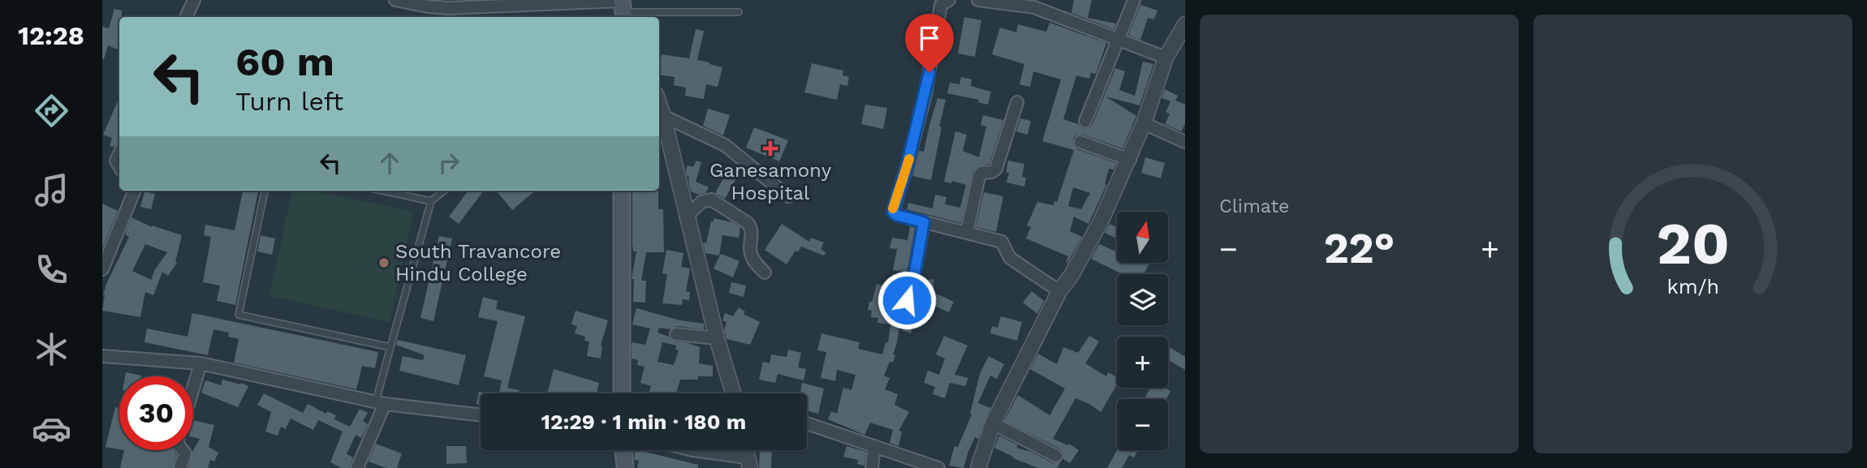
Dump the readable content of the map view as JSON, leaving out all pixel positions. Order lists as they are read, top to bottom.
{
  "places": {
    "health": ["Ganesamony Hospital"],
    "other": ["South Travancore Hindu College"]
  },
  "north": "top",
  "page": {
    "tabs": "12:28",
    "tile": "Climate",
    "turn": ["60 m", "Turn left"],
    "map_buttons": ["+", "−"],
    "heat": ["−", "22°", "+"],
    "limit": "30",
    "trip": "12:29 · 1 min · 180 m",
    "gauge": ["20", "km/h"]
  }
}
